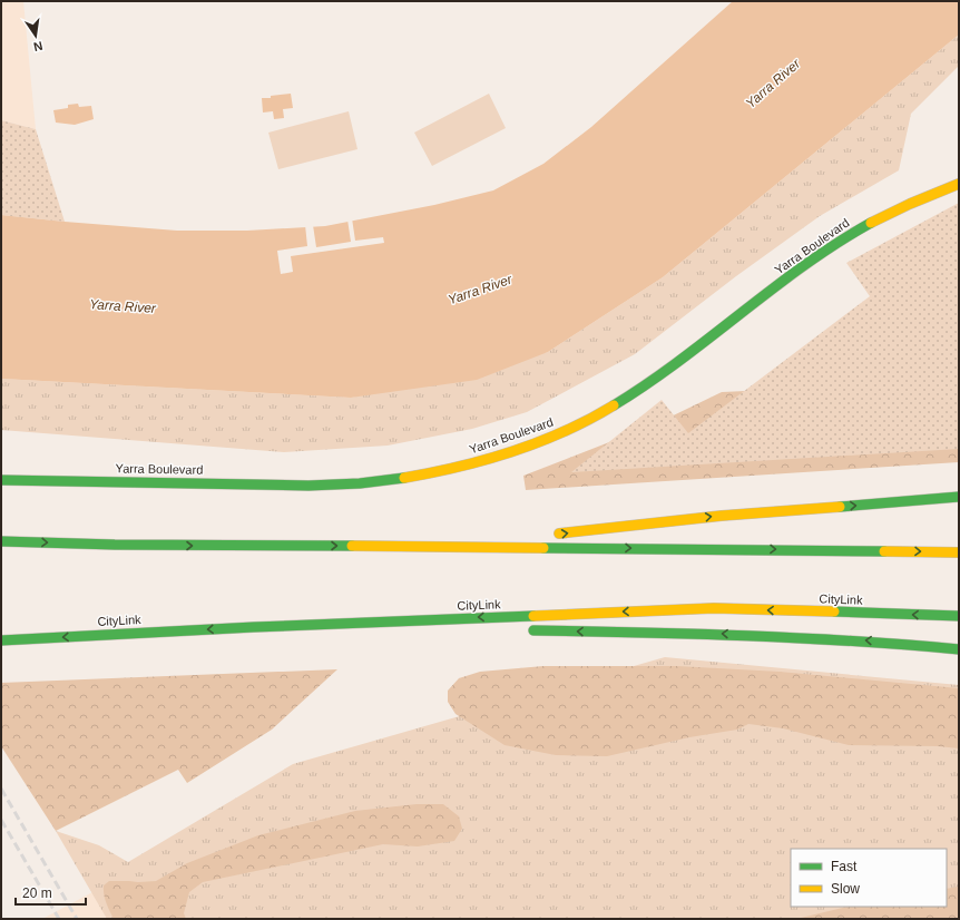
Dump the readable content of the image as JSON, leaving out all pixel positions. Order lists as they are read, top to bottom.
{
  "streets": {
    "main road": ["Yarra Boulevard", "CityLink"]
  },
  "water": ["Yarra River"],
  "legend": ["Fast", "Slow"],
  "scale_bar": "20 m",
  "north": "bottom"
}
